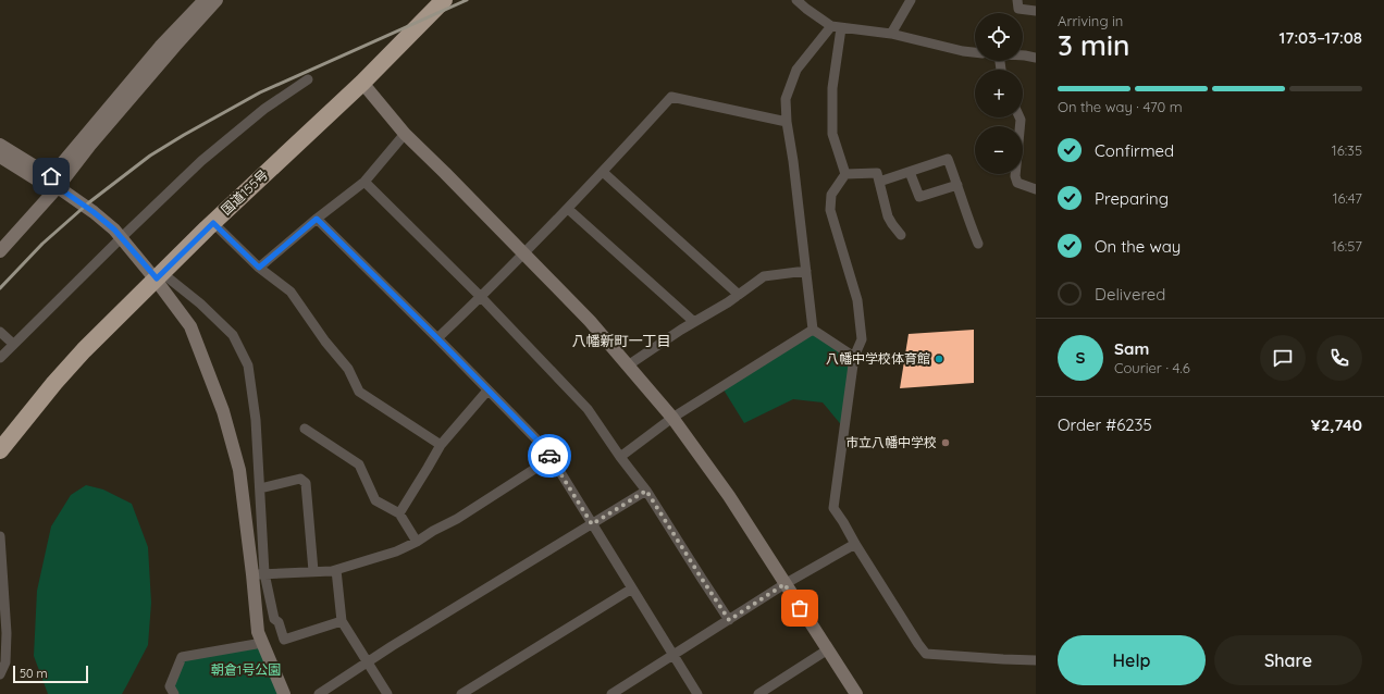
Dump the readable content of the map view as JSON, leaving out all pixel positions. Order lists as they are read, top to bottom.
{
  "streets": {
    "highway": ["国道155号"]
  },
  "districts": ["八幡新町一丁目"],
  "parks": ["朝倉1号公園"],
  "places": ["八幡中学校体育館", "市立八幡中学校"],
  "scale_bar": "50 m",
  "page": {
    "heading": ["3 min", "Arriving in", "17:03–17:08"],
    "panel": [
      "Sam",
      "Courier · 4.6",
      "Order #6235",
      "¥2,740"
    ],
    "map_buttons": ["+", "−"],
    "bar": "On the way · 470 m",
    "list": [
      ["Confirmed", "16:35"],
      ["Preparing", "16:47"],
      ["On the way", "16:57"],
      "Delivered"
    ],
    "round": "S",
    "buttons": ["Help", "Share"],
    "scale": "50 m"
  }
}
